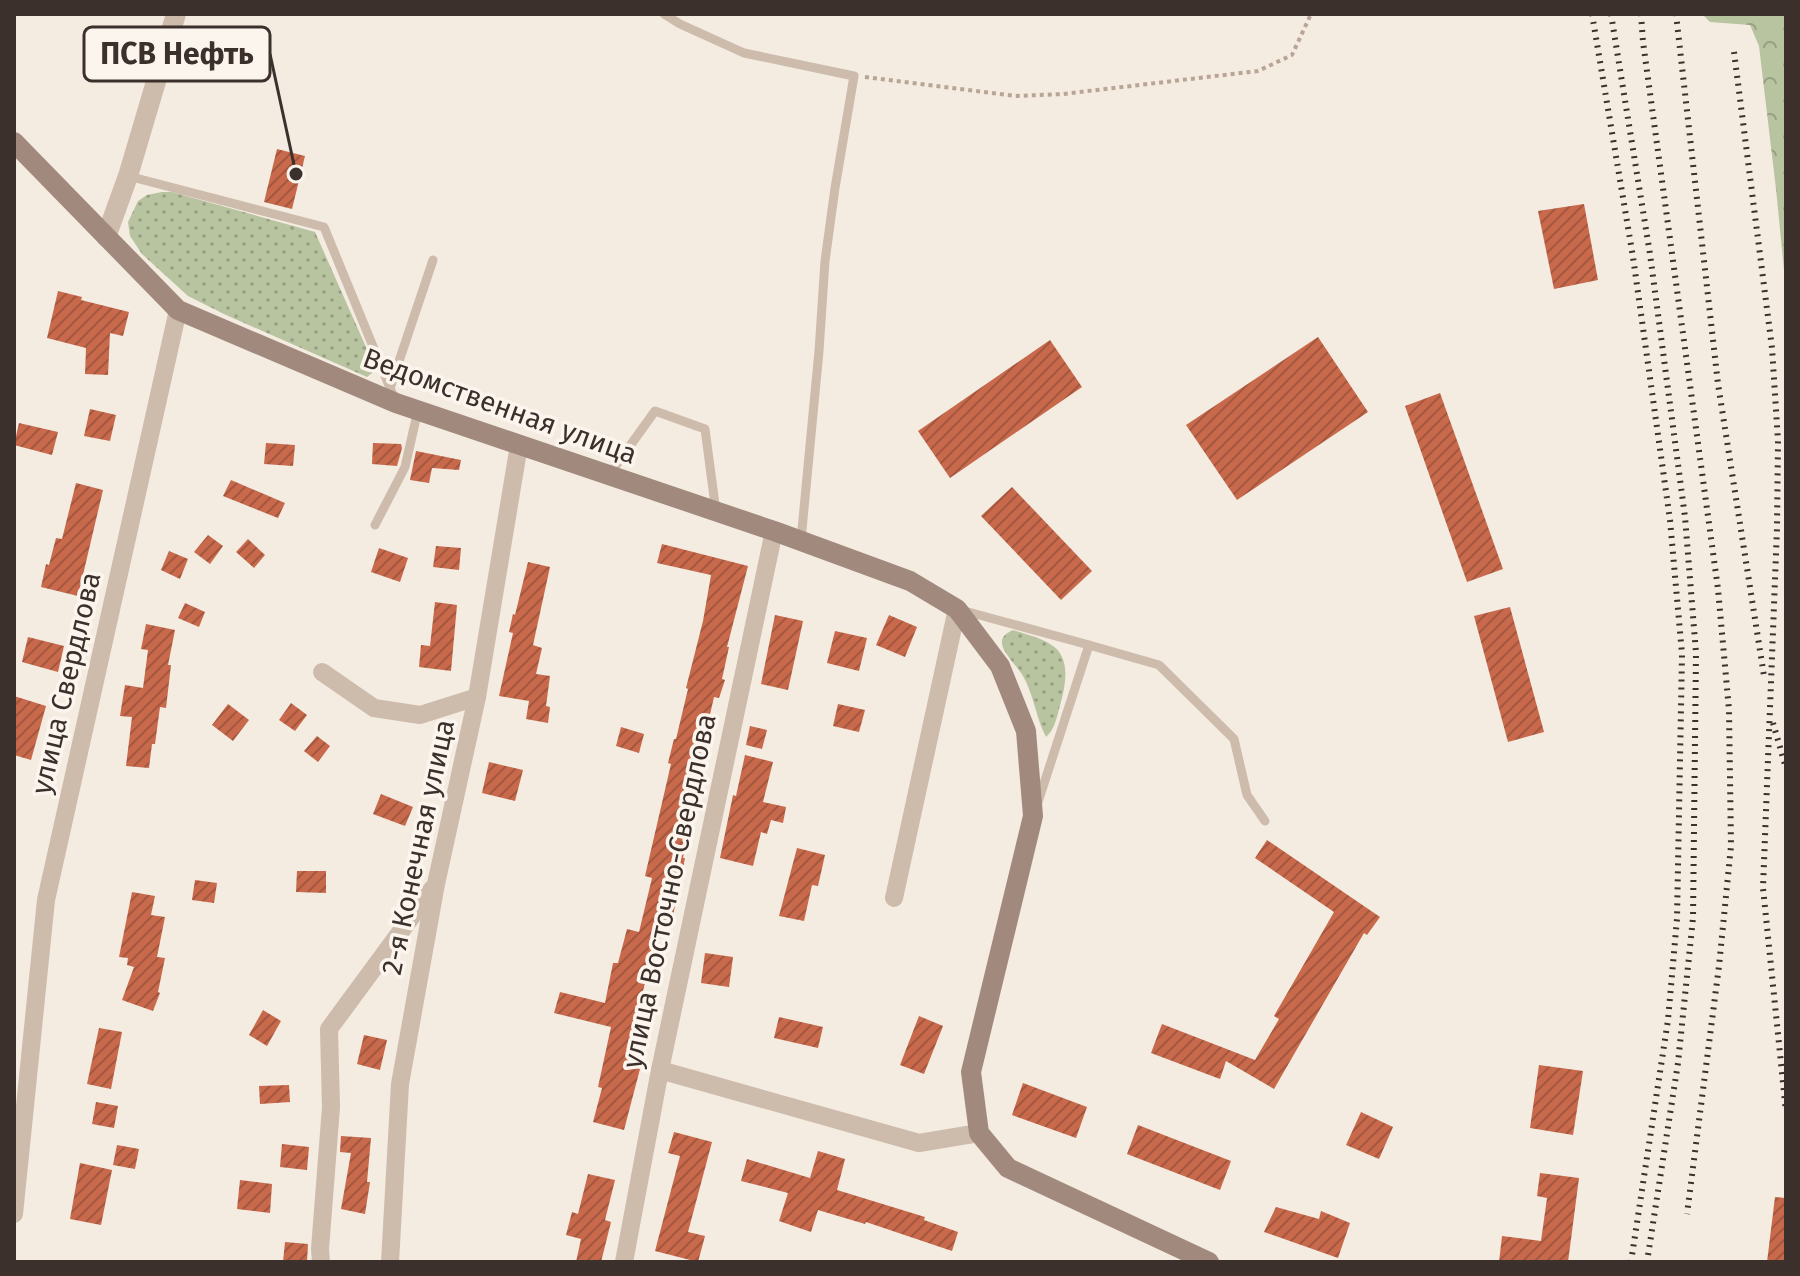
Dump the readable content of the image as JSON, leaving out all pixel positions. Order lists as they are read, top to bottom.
{
  "streets": {
    "main road": ["Ведомственная улица"],
    "street": ["улица Свердлова", "2-я Конечная улица", "улица Восточно-Свердлова"]
  },
  "crossings": [
    ["Ведомственная улица", "улица Свердлова"],
    ["Ведомственная улица", "2-я Конечная улица"],
    ["Ведомственная улица", "улица Восточно-Свердлова"]
  ],
  "places": ["ПСВ Нефть"]
}
